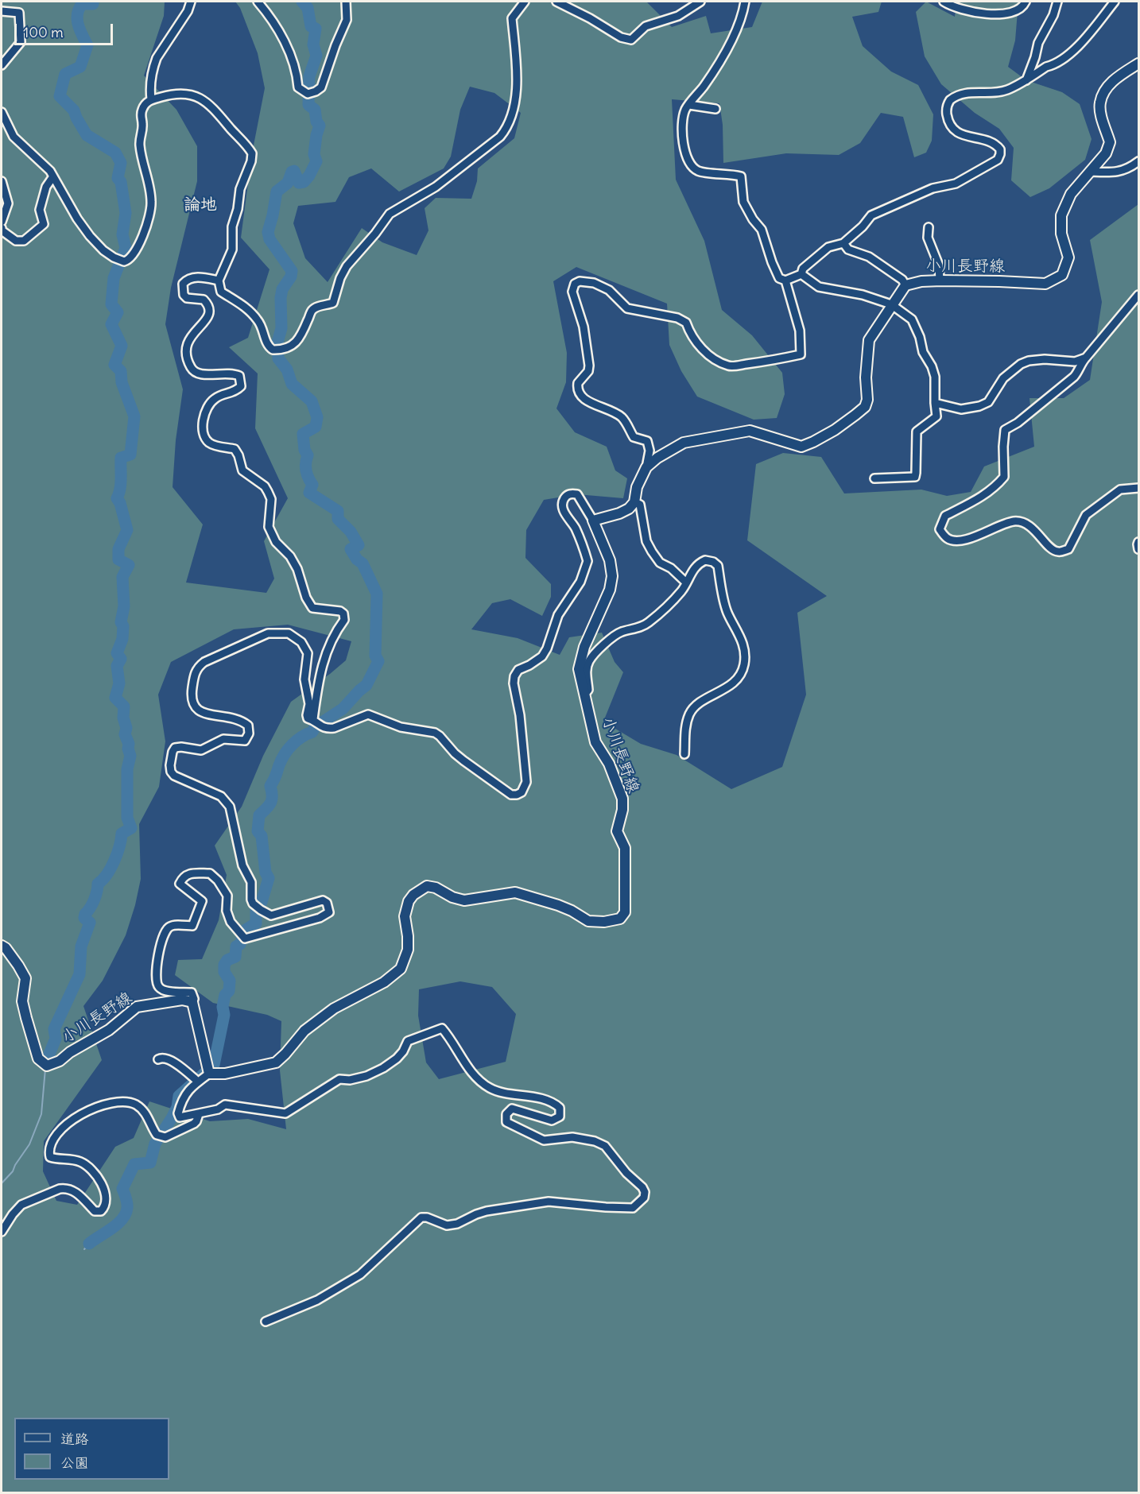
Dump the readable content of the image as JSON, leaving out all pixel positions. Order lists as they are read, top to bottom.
{
  "streets": {
    "main road": ["小川長野線"]
  },
  "districts": ["論地"],
  "legend": ["道路", "公園"],
  "scale_bar": "100 m"
}
